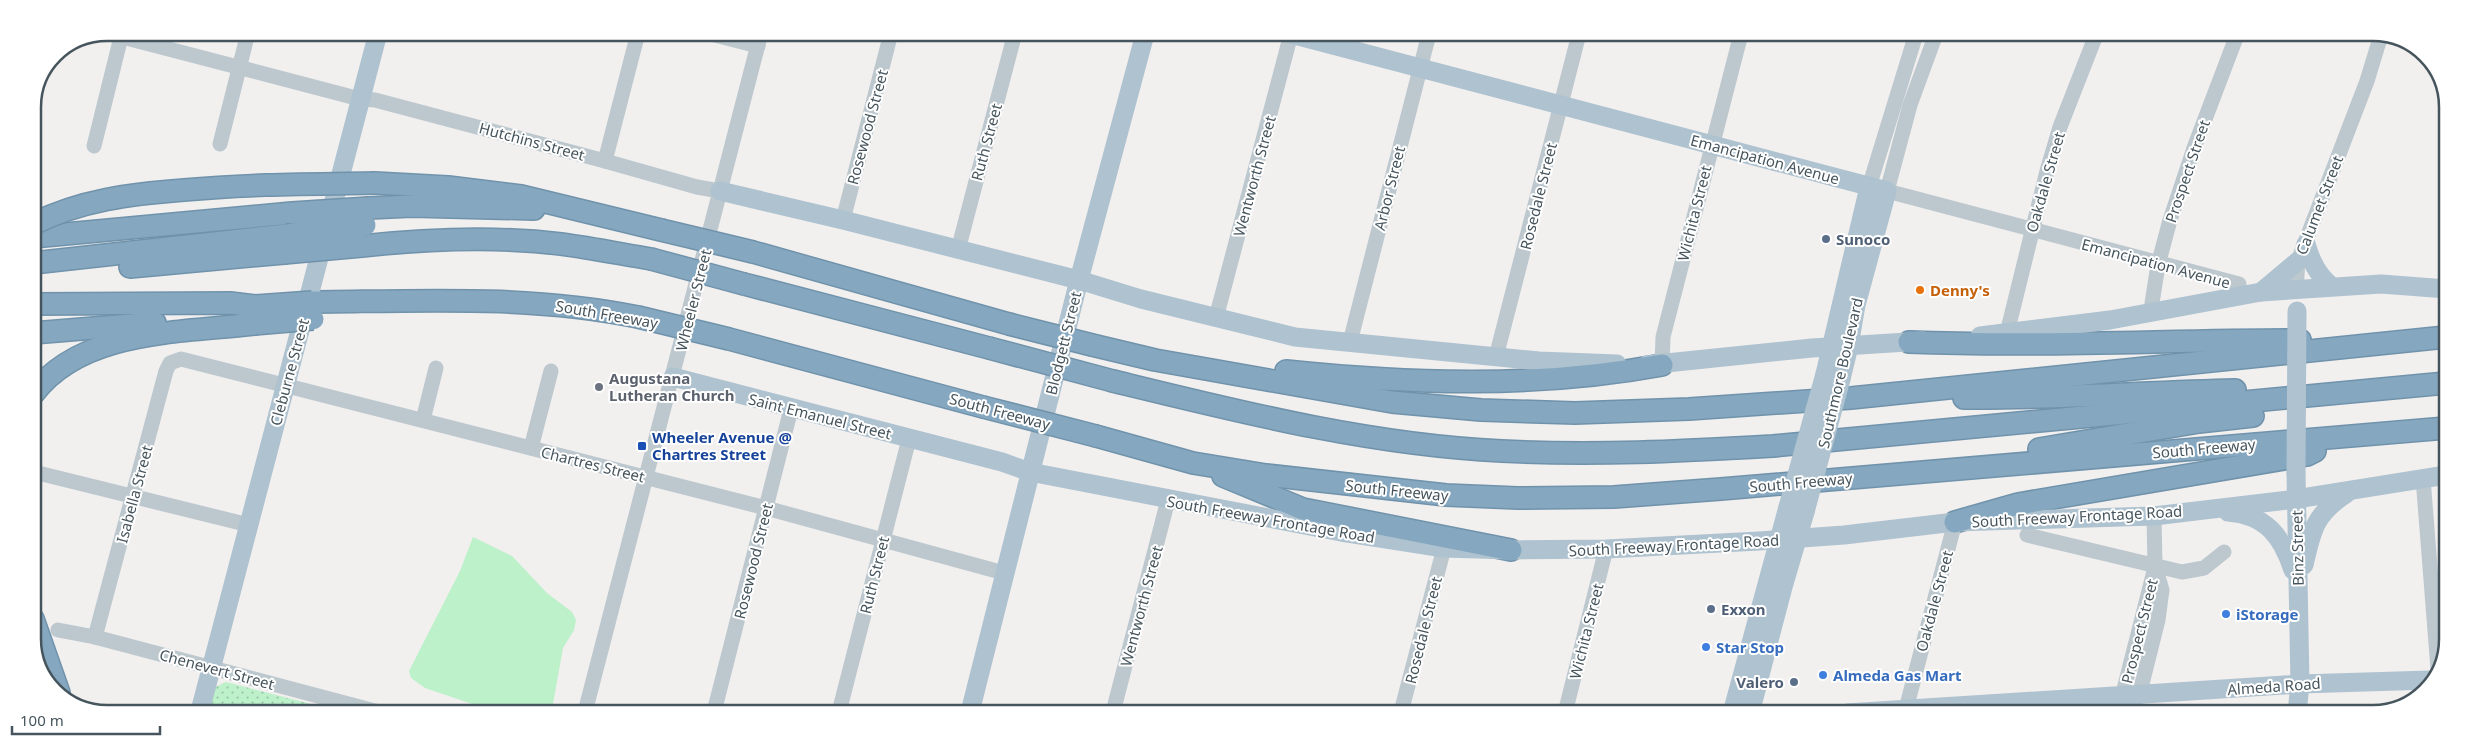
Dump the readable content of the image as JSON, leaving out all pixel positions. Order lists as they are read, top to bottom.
{
  "streets": {
    "highway": ["South Freeway"],
    "main road": [
      "Hutchins Street",
      "Emancipation Avenue",
      "Calumet Street",
      "Blodgett Street",
      "Cleburne Street",
      "Southmore Boulevard",
      "Saint Emanuel Street",
      "South Freeway Frontage Road",
      "Binz Street",
      "Almeda Road"
    ],
    "street": [
      "Rosewood Street",
      "Ruth Street",
      "Prospect Street",
      "Wentworth Street",
      "Oakdale Street",
      "Arbor Street",
      "Rosedale Street",
      "Wichita Street",
      "Wheeler Street",
      "Chartres Street",
      "Isabella Street",
      "Chenevert Street"
    ]
  },
  "crossings": [
    ["Rosewood Street", "Hutchins Street"],
    ["Rosewood Street", "Saint Emanuel Street"],
    ["Rosewood Street", "Chartres Street"],
    ["Hutchins Street", "Ruth Street"],
    ["Hutchins Street", "Wheeler Street"],
    ["Hutchins Street", "Cleburne Street"],
    ["Ruth Street", "Saint Emanuel Street"],
    ["Ruth Street", "Chartres Street"],
    ["Ruth Street", "South Freeway Frontage Road"],
    ["Emancipation Avenue", "Prospect Street"],
    ["Emancipation Avenue", "Oakdale Street"],
    ["Emancipation Avenue", "Arbor Street"],
    ["Emancipation Avenue", "Rosedale Street"],
    ["Emancipation Avenue", "Wichita Street"],
    ["Emancipation Avenue", "Southmore Boulevard"],
    ["Prospect Street", "South Freeway Frontage Road"],
    ["Prospect Street", "Almeda Road"],
    ["Wentworth Street", "South Freeway Frontage Road"],
    ["Oakdale Street", "South Freeway Frontage Road"],
    ["Rosedale Street", "South Freeway Frontage Road"],
    ["Calumet Street", "Binz Street"],
    ["Wichita Street", "South Freeway Frontage Road"],
    ["Wheeler Street", "Saint Emanuel Street"],
    ["Wheeler Street", "Chartres Street"],
    ["Blodgett Street", "Chartres Street"],
    ["Blodgett Street", "South Freeway Frontage Road"],
    ["Cleburne Street", "Chartres Street"],
    ["Cleburne Street", "Chenevert Street"],
    ["Southmore Boulevard", "South Freeway Frontage Road"],
    ["Saint Emanuel Street", "South Freeway Frontage Road"],
    ["Chartres Street", "Isabella Street"],
    ["Isabella Street", "Chenevert Street"],
    ["South Freeway Frontage Road", "Binz Street"],
    ["Binz Street", "Almeda Road"]
  ],
  "places": {
    "other": [
      "Sunoco",
      "Denny's",
      "Augustana Lutheran Church",
      "Exxon",
      "iStorage",
      "Star Stop",
      "Almeda Gas Mart",
      "Valero"
    ],
    "transit": ["Wheeler Avenue @ Chartres Street"]
  },
  "scale_bar": "100 m"
}
